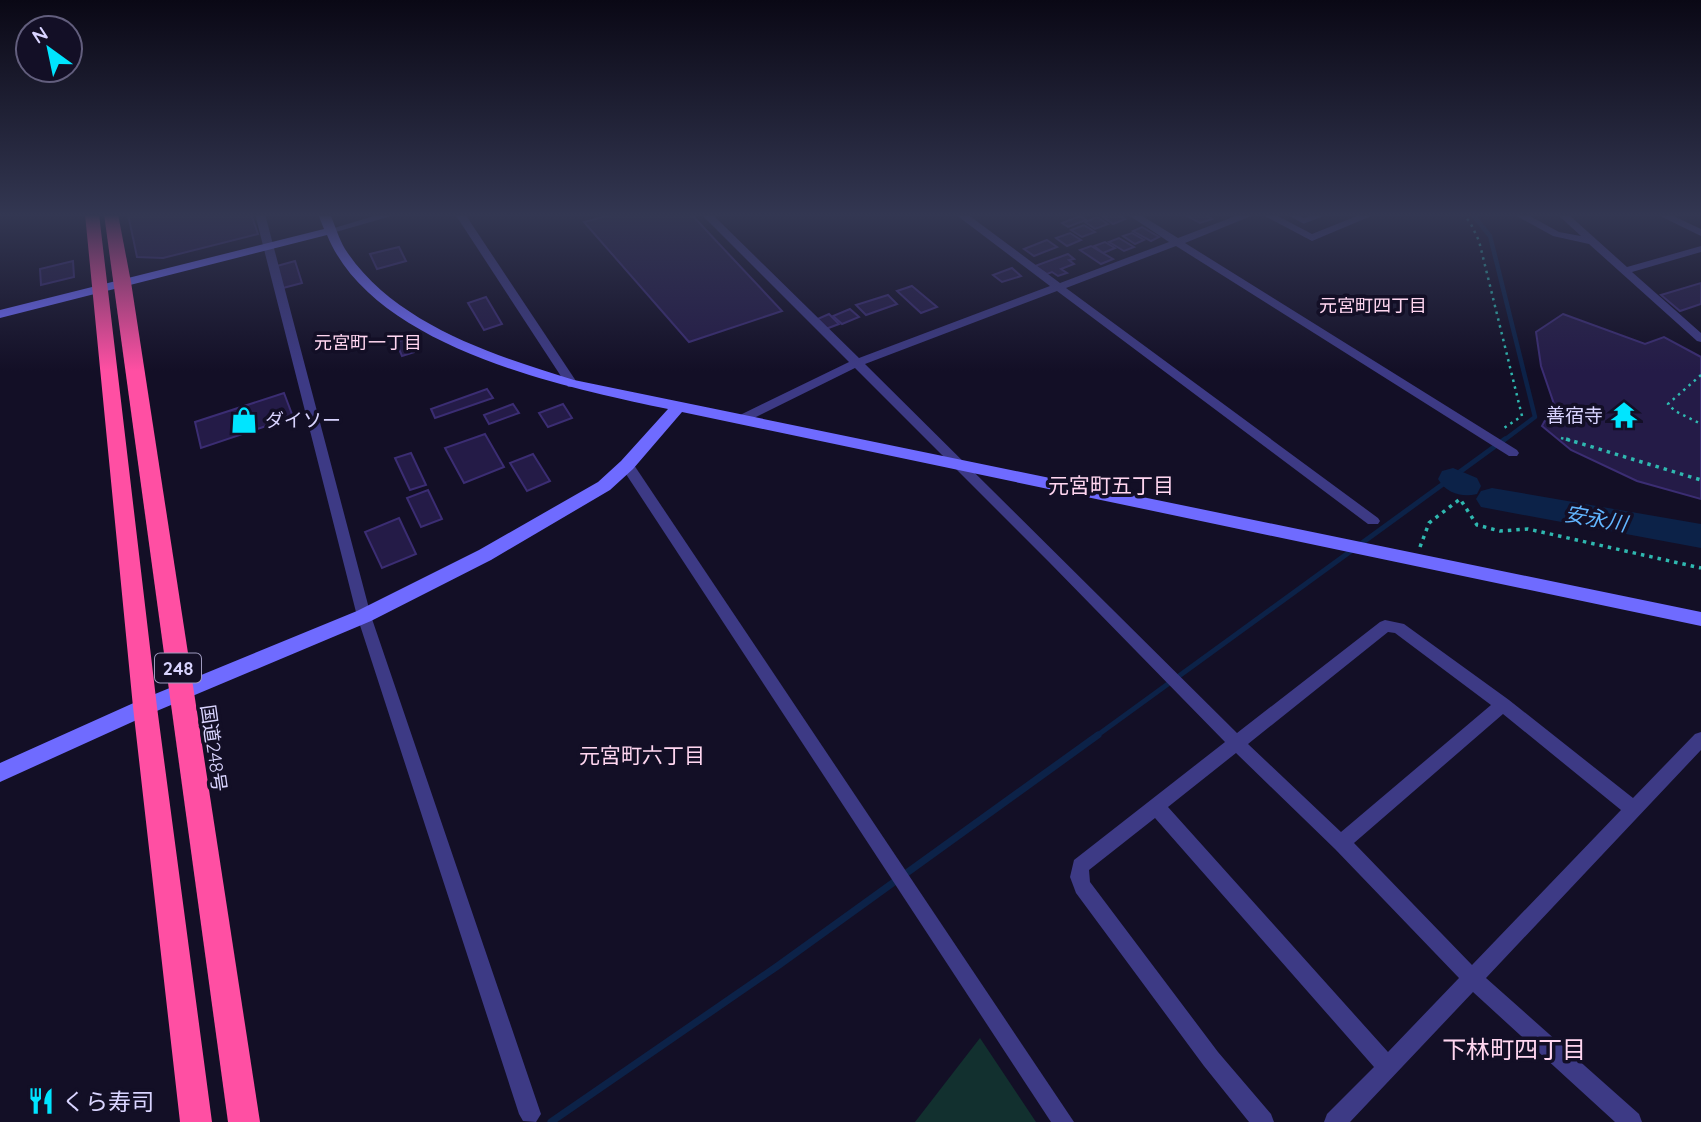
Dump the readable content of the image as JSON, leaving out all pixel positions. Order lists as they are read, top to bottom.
{
  "streets": {
    "highway": ["248", "国道248号"]
  },
  "districts": [
    "元宮町四丁目",
    "元宮町一丁目",
    "元宮町五丁目",
    "元宮町六丁目",
    "下林町四丁目"
  ],
  "water": ["安永川"],
  "places": {
    "temple": ["善宿寺"],
    "shop": ["ダイソー"],
    "restaurant": ["くら寿司"]
  },
  "north": "top left"
}
